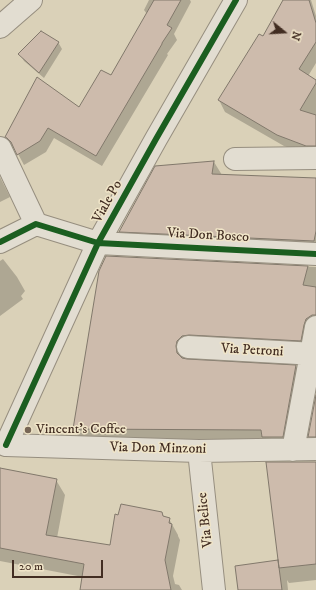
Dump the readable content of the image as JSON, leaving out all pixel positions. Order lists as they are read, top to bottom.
{
  "streets": {
    "street": [
      "Viale Po",
      "Via Don Bosco",
      "Via Petroni",
      "Via Don Minzoni",
      "Via Belice"
    ]
  },
  "crossings": [
    ["Viale Po", "Via Don Bosco"],
    ["Viale Po", "Via Don Minzoni"],
    ["Via Don Minzoni", "Via Belice"]
  ],
  "places": ["Vincent's Coffee"],
  "scale_bar": "20 m",
  "north": "right"
}
